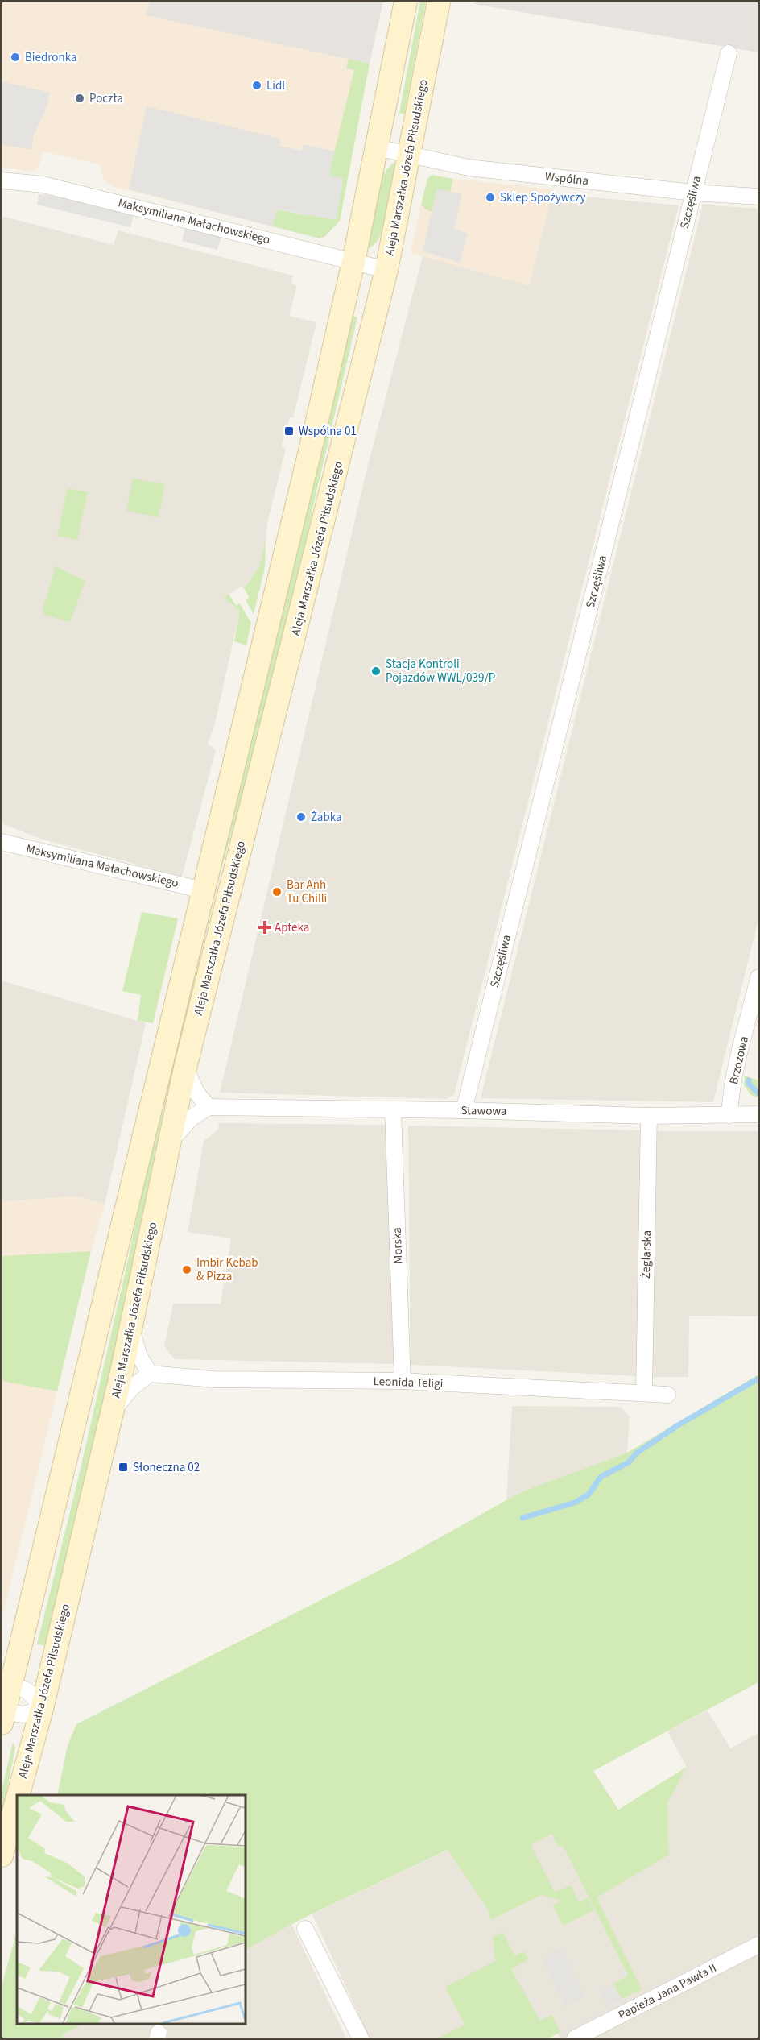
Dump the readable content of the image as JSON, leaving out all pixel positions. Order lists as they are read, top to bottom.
{
  "streets": {
    "main road": ["Aleja Marszałka Józefa Piłsudskiego"],
    "street": [
      "Wspólna",
      "Szczęśliwa",
      "Maksymiliana Małachowskiego",
      "Brzozowa",
      "Stawowa",
      "Morska",
      "Żeglarska",
      "Leonida Teligi",
      "Papieża Jana Pawła II"
    ]
  },
  "crossings": [
    ["Aleja Marszałka Józefa Piłsudskiego", "Wspólna"],
    ["Aleja Marszałka Józefa Piłsudskiego", "Maksymiliana Małachowskiego"],
    ["Wspólna", "Szczęśliwa"],
    ["Szczęśliwa", "Stawowa"],
    ["Brzozowa", "Stawowa"],
    ["Stawowa", "Morska"],
    ["Stawowa", "Żeglarska"],
    ["Morska", "Leonida Teligi"],
    ["Żeglarska", "Leonida Teligi"]
  ],
  "places": {
    "other": [
      "Biedronka",
      "Lidl",
      "Poczta",
      "Sklep Spożywczy",
      "Stacja Kontroli Pojazdów WWL/039/P",
      "Żabka",
      "Bar Anh Tu Chilli",
      "Imbir Kebab & Pizza"
    ],
    "transit": ["Wspólna 01", "Słoneczna 02"],
    "health": ["Apteka"]
  }
}
